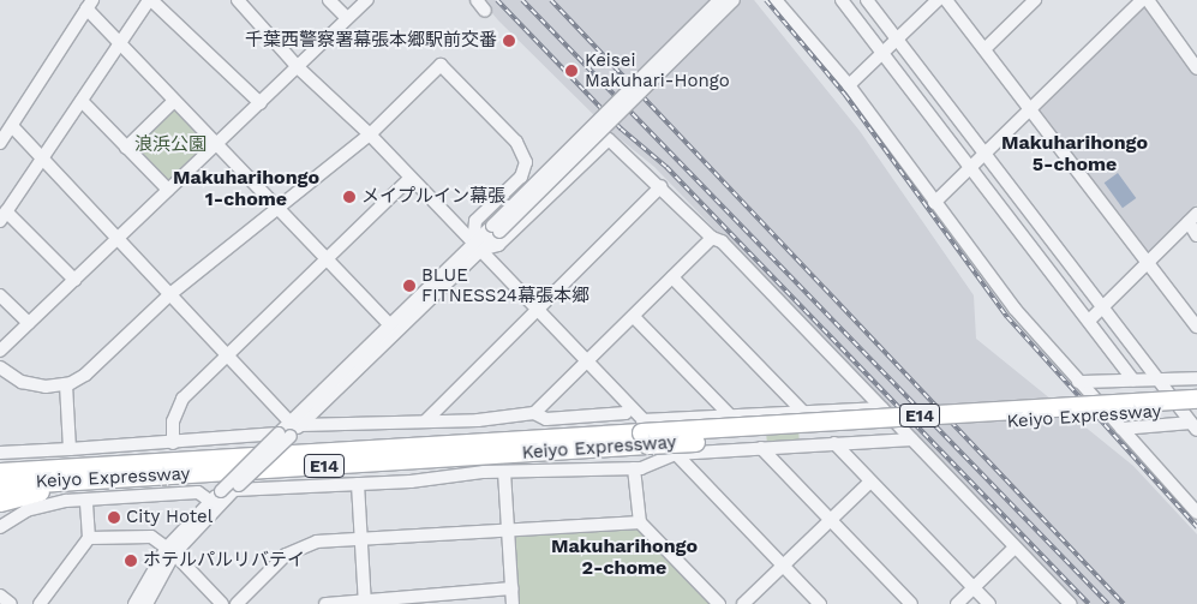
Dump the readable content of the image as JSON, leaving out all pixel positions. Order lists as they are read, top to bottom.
{
  "streets": {
    "highway": ["E14", "Keiyo Expressway"]
  },
  "districts": ["Makuharihongo 5-chome", "Makuharihongo 1-chome", "Makuharihongo 2-chome"],
  "parks": ["浪浜公園"],
  "places": [
    "千葉西警察署幕張本郷駅前交番",
    "Keisei Makuhari-Hongo",
    "メイプルイン幕張",
    "BLUE FITNESS24幕張本郷",
    "City Hotel",
    "ホテルパルリバテイ"
  ]
}
